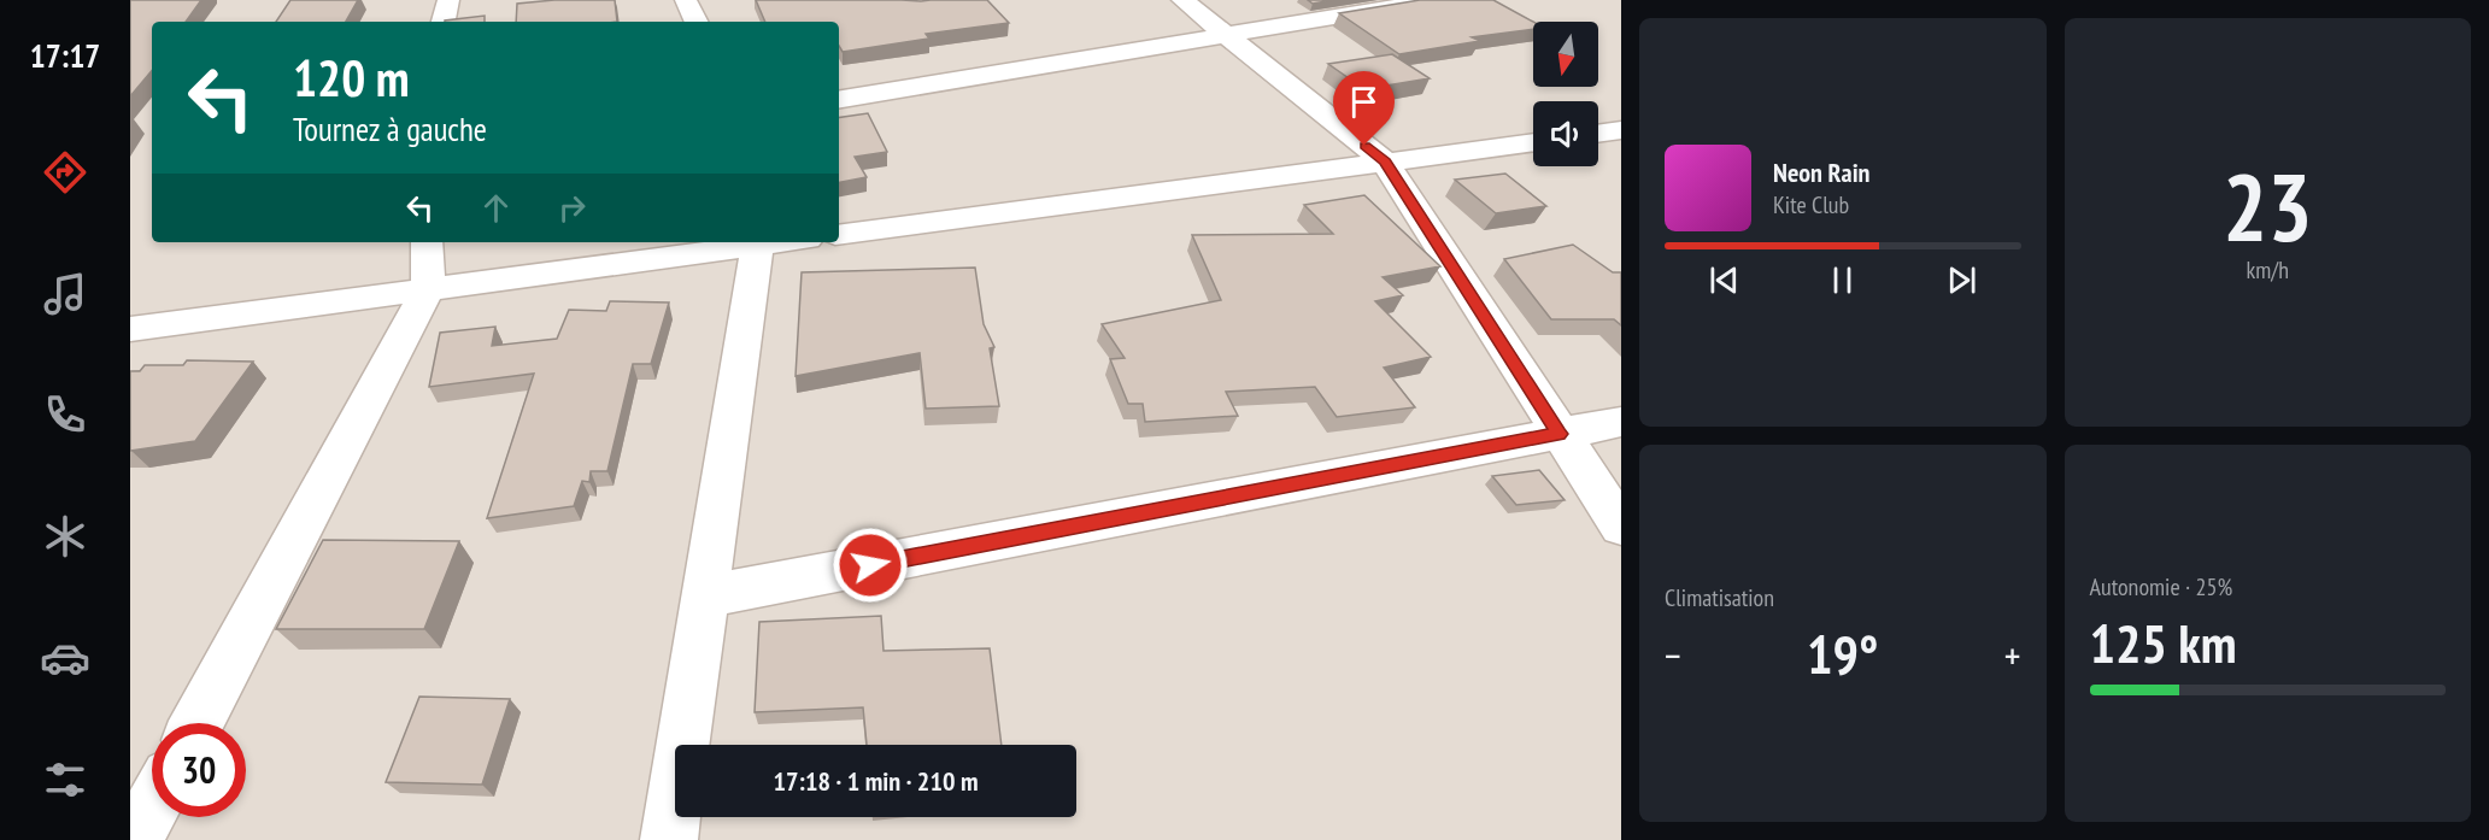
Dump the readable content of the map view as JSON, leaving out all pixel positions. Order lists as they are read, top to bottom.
{
  "north": "bottom",
  "page": {
    "tabs": "17:17",
    "tile": [
      ["23", "km/h"],
      "Climatisation",
      ["Autonomie · 25%", "125 km"]
    ],
    "turn": ["120 m", "Tournez à gauche"],
    "song": ["Neon Rain", "Kite Club"],
    "heat": ["−", "19°", "+"],
    "limit": "30",
    "trip": "17:18 · 1 min · 210 m"
  }
}
